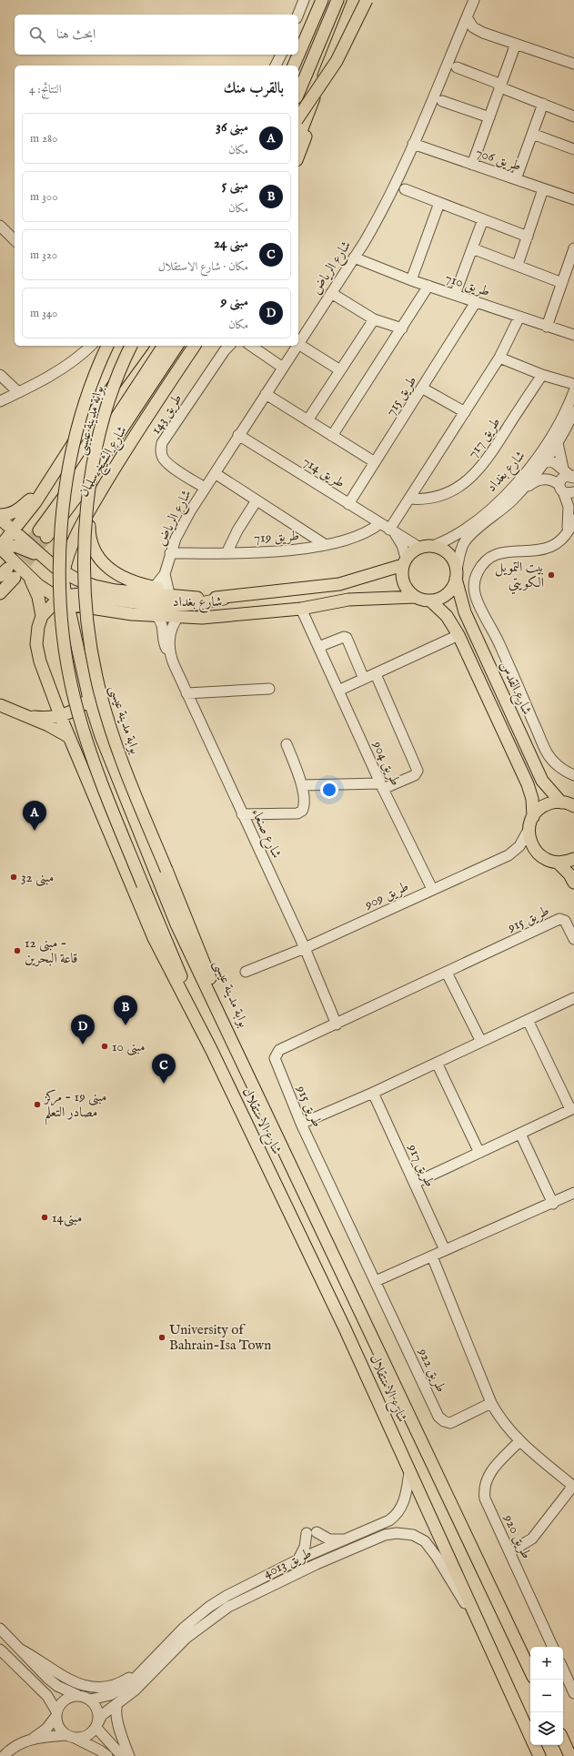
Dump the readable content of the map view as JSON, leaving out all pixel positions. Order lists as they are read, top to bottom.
{
  "streets": {
    "main road": [
      "بوابة مدينة عيسى",
      "شارع الشيخ سلمان",
      "شارع بغداد",
      "شارع القدس",
      "شارع الاستقلال"
    ],
    "street": [
      "طريق 706",
      "شارع الرياض",
      "طريق 710",
      "طريق 715",
      "طريق 143",
      "طريق 717",
      "طريق 714",
      "طريق 719",
      "طريق 904",
      "شارع صنعاء",
      "طريق 909",
      "طريق 915",
      "طريق 917",
      "طريق 922",
      "طريق 920",
      "طريق 4013"
    ]
  },
  "crossings": [
    ["طريق 706", "شارع الرياض"],
    ["شارع الرياض", "طريق 710"],
    ["شارع الرياض", "طريق 143"],
    ["شارع الرياض", "طريق 714"],
    ["شارع الرياض", "طريق 719"],
    ["طريق 710", "طريق 715"],
    ["طريق 715", "طريق 714"],
    ["بوابة مدينة عيسى", "شارع الشيخ سلمان"],
    ["بوابة مدينة عيسى", "شارع الاستقلال"],
    ["شارع الشيخ سلمان", "شارع بغداد"],
    ["شارع الشيخ سلمان", "شارع الاستقلال"],
    ["شارع بغداد", "طريق 714"],
    ["شارع بغداد", "شارع القدس"],
    ["شارع بغداد", "طريق 904"],
    ["شارع بغداد", "شارع صنعاء"],
    ["طريق 714", "طريق 719"],
    ["طريق 714", "شارع القدس"],
    ["طريق 904", "طريق 909"],
    ["شارع صنعاء", "طريق 909"],
    ["شارع صنعاء", "طريق 915"],
    ["طريق 915", "طريق 922"],
    ["شارع الاستقلال", "طريق 4013"]
  ],
  "places": [
    "بيت التمويل الكويتي",
    "مبنى 32",
    "مبنى 12 - قاعة البحرين",
    "مبنى 10",
    "مبنى 19 - مركز مصادر التعلم",
    "مبنى14",
    "University of Bahrain-Isa Town"
  ],
  "page": {
    "search": "ابحث هنا",
    "heading": ["بالقرب منك", "النتائج: 4"],
    "list": [
      {
        "mark": "A",
        "name": "مبنى 36",
        "note": "مكان",
        "value": "280 m"
      },
      {
        "mark": "B",
        "name": "مبنى 5",
        "note": "مكان",
        "value": "300 m"
      },
      {
        "mark": "C",
        "name": "مبنى 24",
        "note": "مكان · شارع الاستقلال",
        "value": "320 m"
      },
      {
        "mark": "D",
        "name": "مبنى 9",
        "note": "مكان",
        "value": "340 m"
      }
    ],
    "pins": [
      "A",
      "B",
      "D",
      "C"
    ],
    "map_buttons": ["+", "−"]
  }
}
